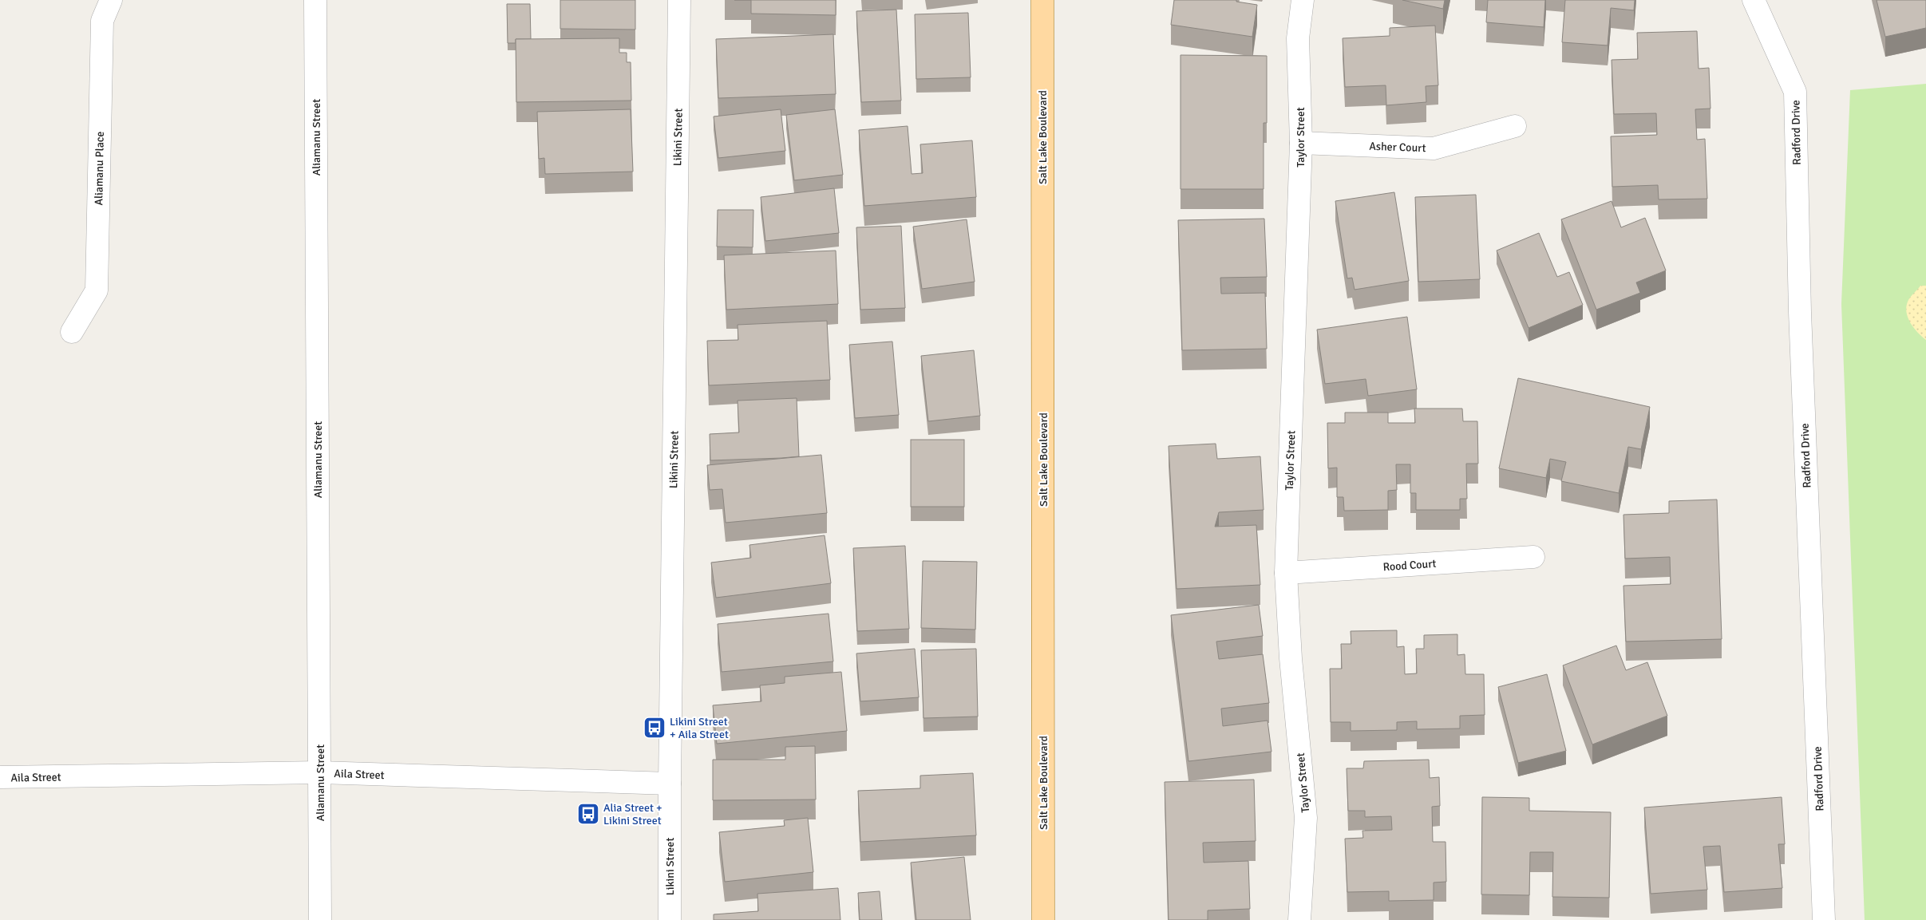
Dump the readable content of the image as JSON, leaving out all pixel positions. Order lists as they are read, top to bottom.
{
  "streets": {
    "main road": ["Salt Lake Boulevard"],
    "street": [
      "Radford Drive",
      "Aliamanu Street",
      "Likini Street",
      "Taylor Street",
      "Asher Court",
      "Aliamanu Place",
      "Rood Court",
      "Aila Street"
    ]
  },
  "crossings": [
    ["Aliamanu Street", "Aila Street"],
    ["Likini Street", "Aila Street"],
    ["Taylor Street", "Asher Court"],
    ["Taylor Street", "Rood Court"]
  ],
  "places": {
    "bus stop": ["Likini Street + Aila Street", "Alia Street + Likini Street"]
  }
}
